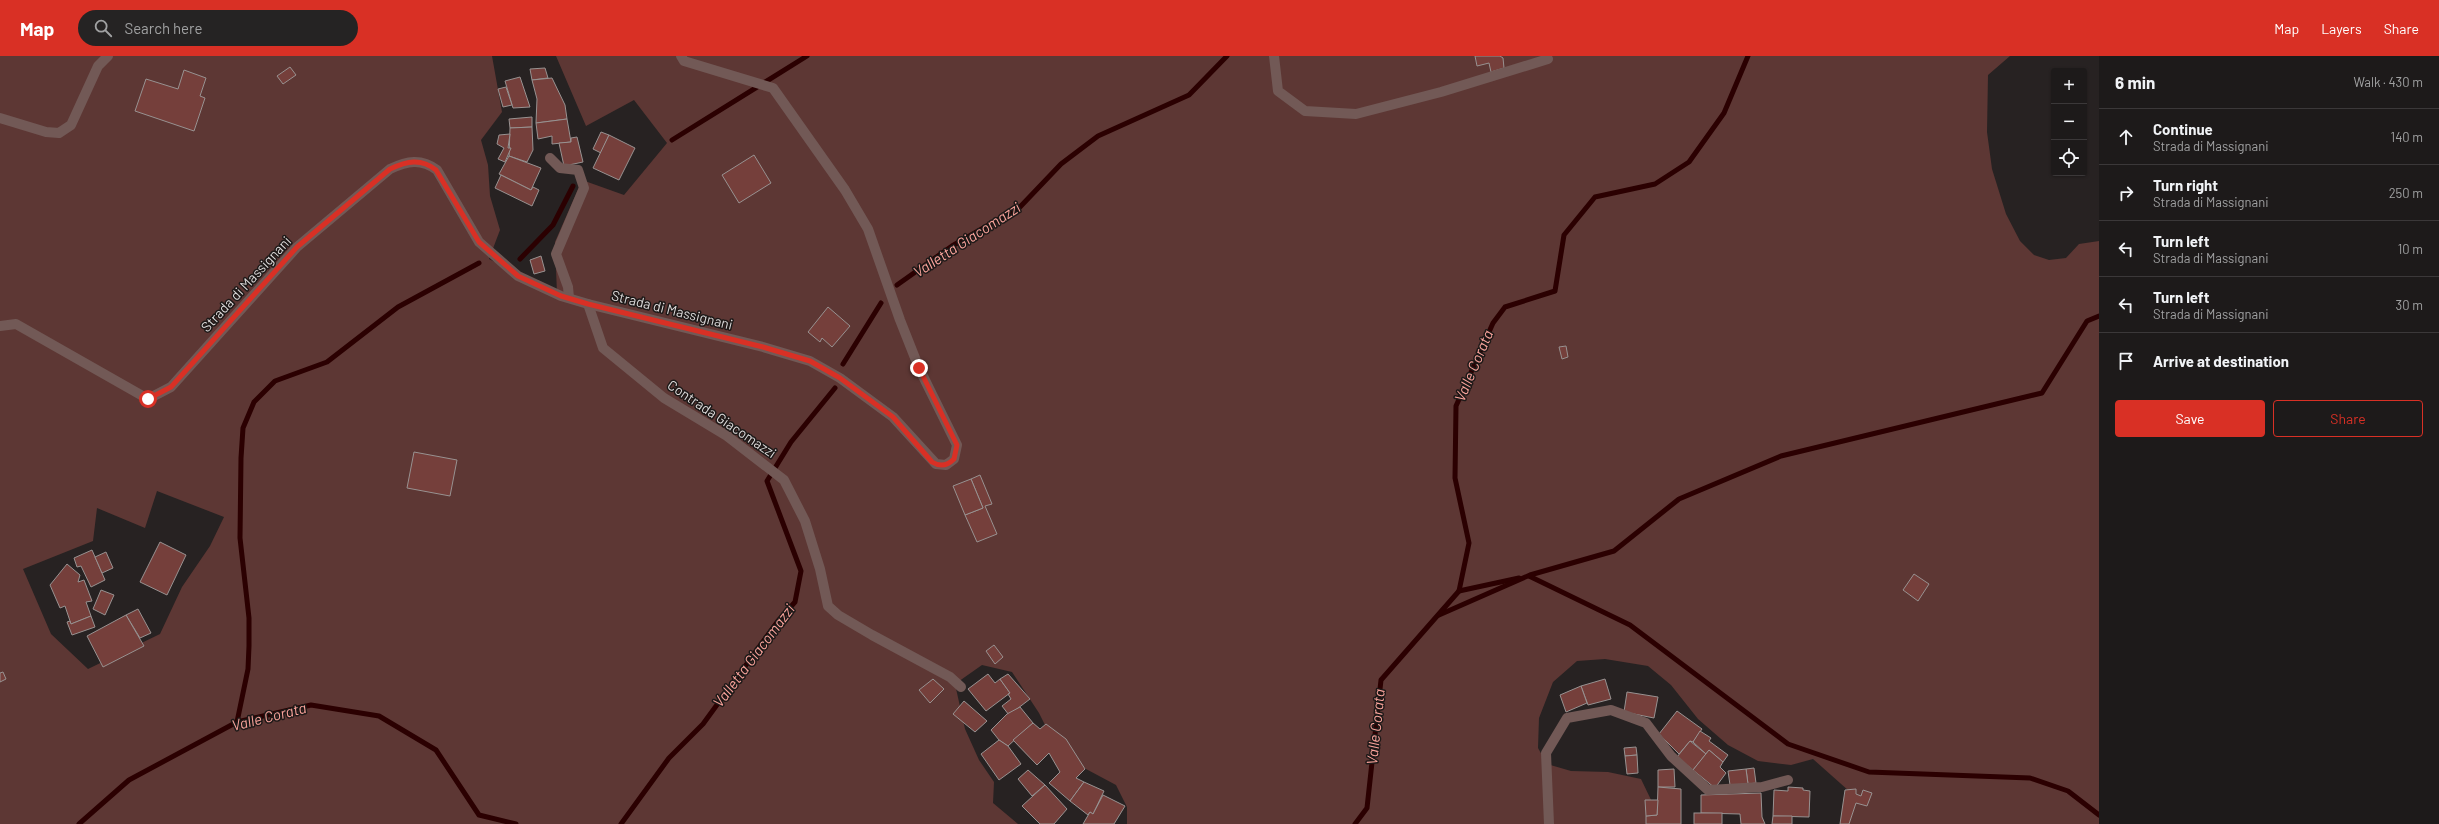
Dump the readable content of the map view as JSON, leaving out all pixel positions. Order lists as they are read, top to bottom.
{
  "streets": {
    "street": ["Strada di Massignani", "Contrada Giacomazzi"]
  },
  "crossings": [
    ["Strada di Massignani", "Contrada Giacomazzi"]
  ],
  "water": ["Valletta Giacomazzi", "Valle Corata"],
  "page": {
    "header": "Map",
    "search": "Search here",
    "nav": ["Map", "Layers", "Share"],
    "heading": ["6 min", "Walk · 430 m"],
    "map_buttons": ["+", "−"],
    "list": [
      ["Continue", "Strada di Massignani", "140 m"],
      ["Turn right", "Strada di Massignani", "250 m"],
      ["Turn left", "Strada di Massignani", "10 m"],
      ["Turn left", "Strada di Massignani", "30 m"],
      "Arrive at destination"
    ],
    "buttons": ["Save", "Share"]
  }
}
